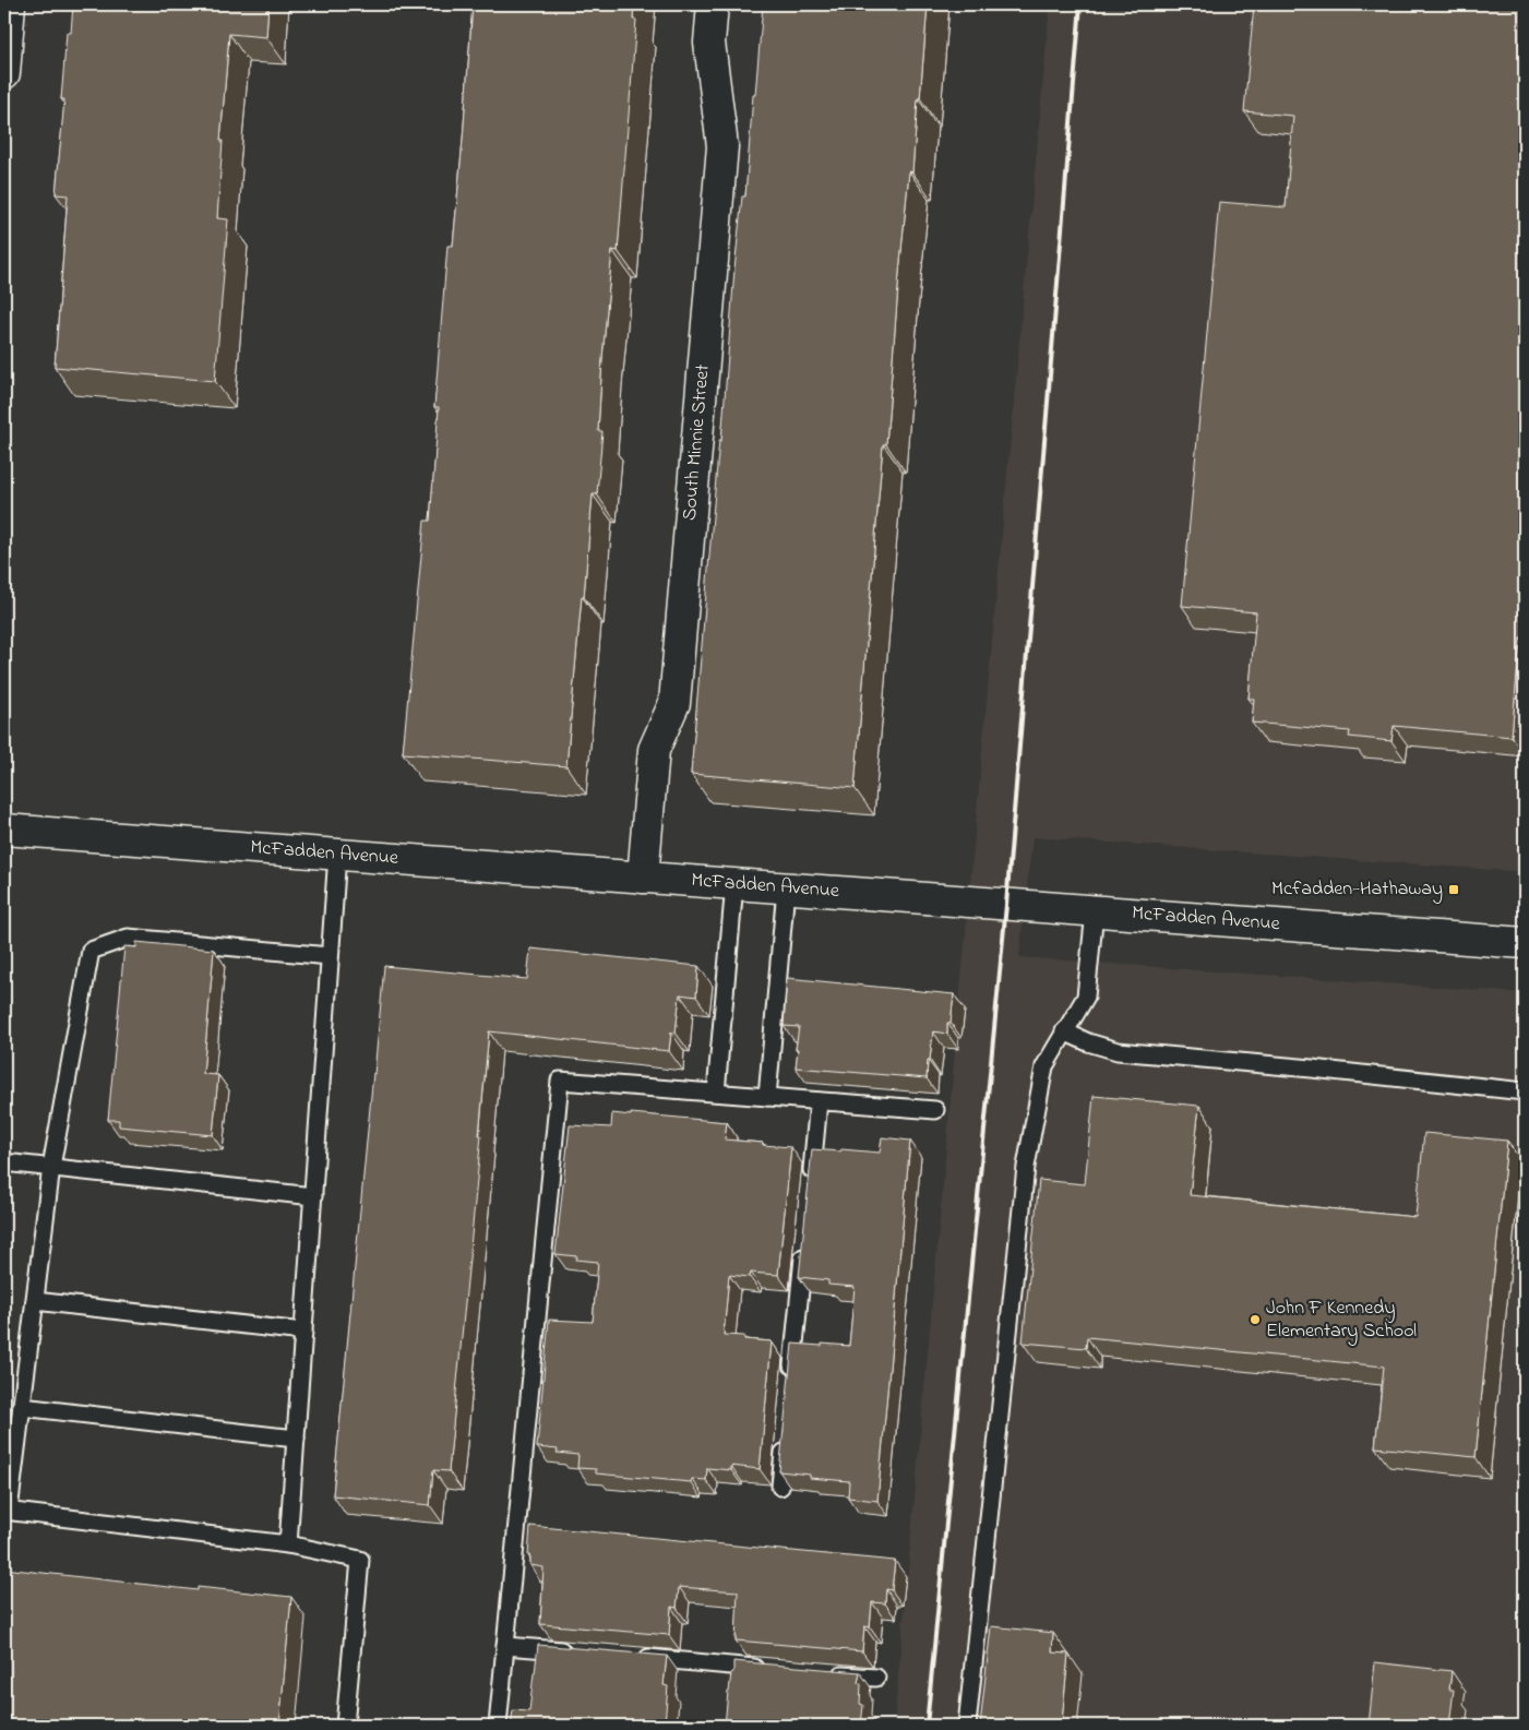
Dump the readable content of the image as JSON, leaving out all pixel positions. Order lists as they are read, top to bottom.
{
  "streets": {
    "street": ["South Minnie Street", "McFadden Avenue"]
  },
  "crossings": [
    ["South Minnie Street", "McFadden Avenue"]
  ],
  "places": {
    "transit": ["Mcfadden-Hathaway"],
    "other": ["John F Kennedy Elementary School"]
  }
}
